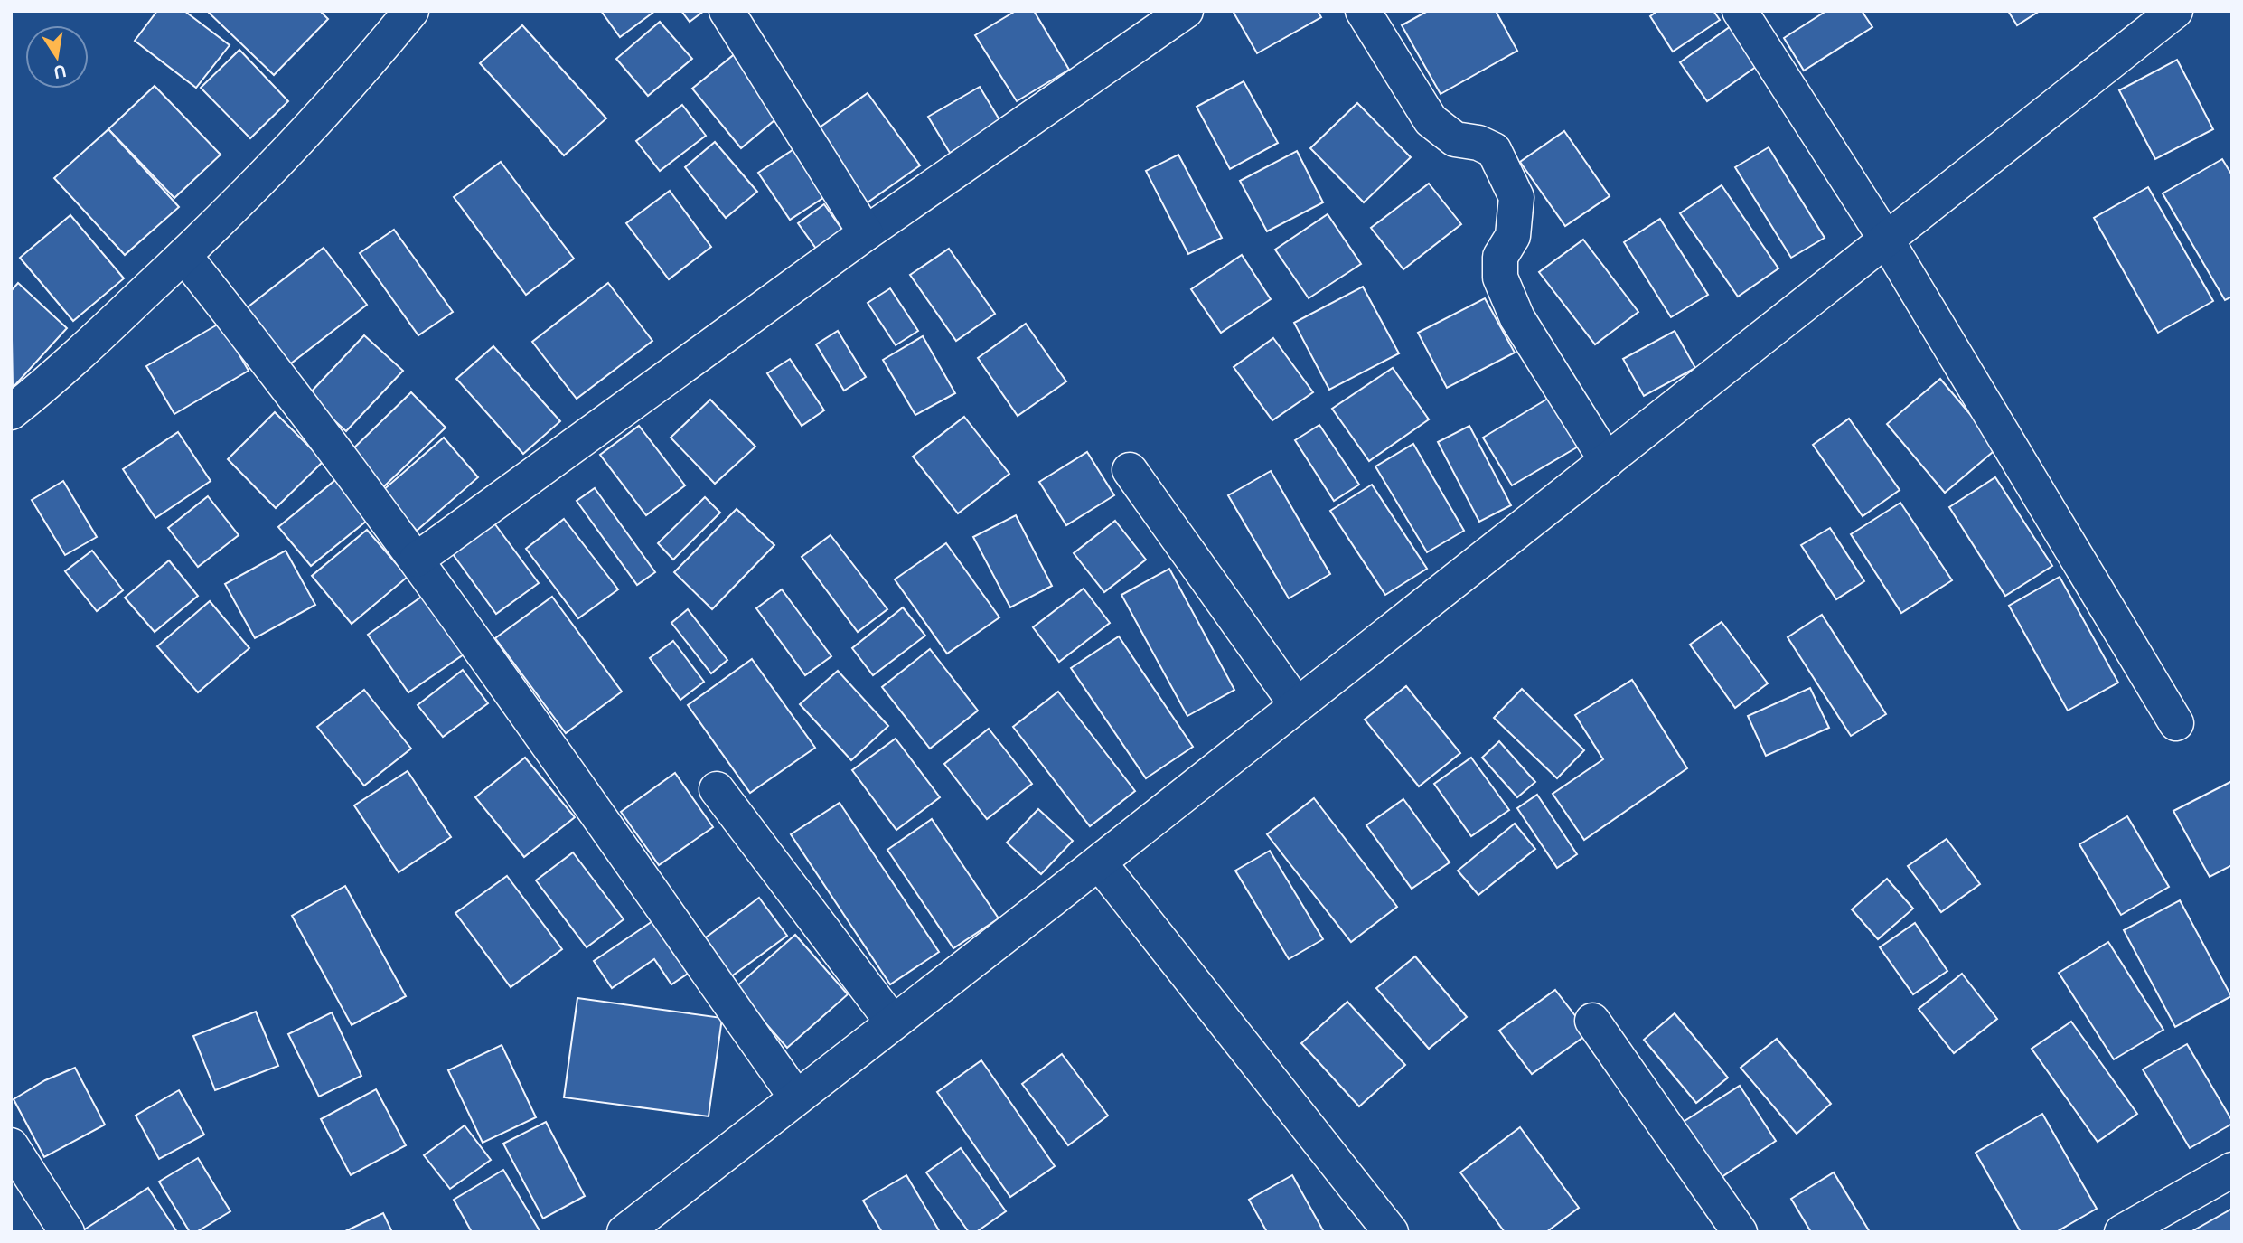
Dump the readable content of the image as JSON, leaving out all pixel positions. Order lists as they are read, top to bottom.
{
  "north": "bottom"
}
